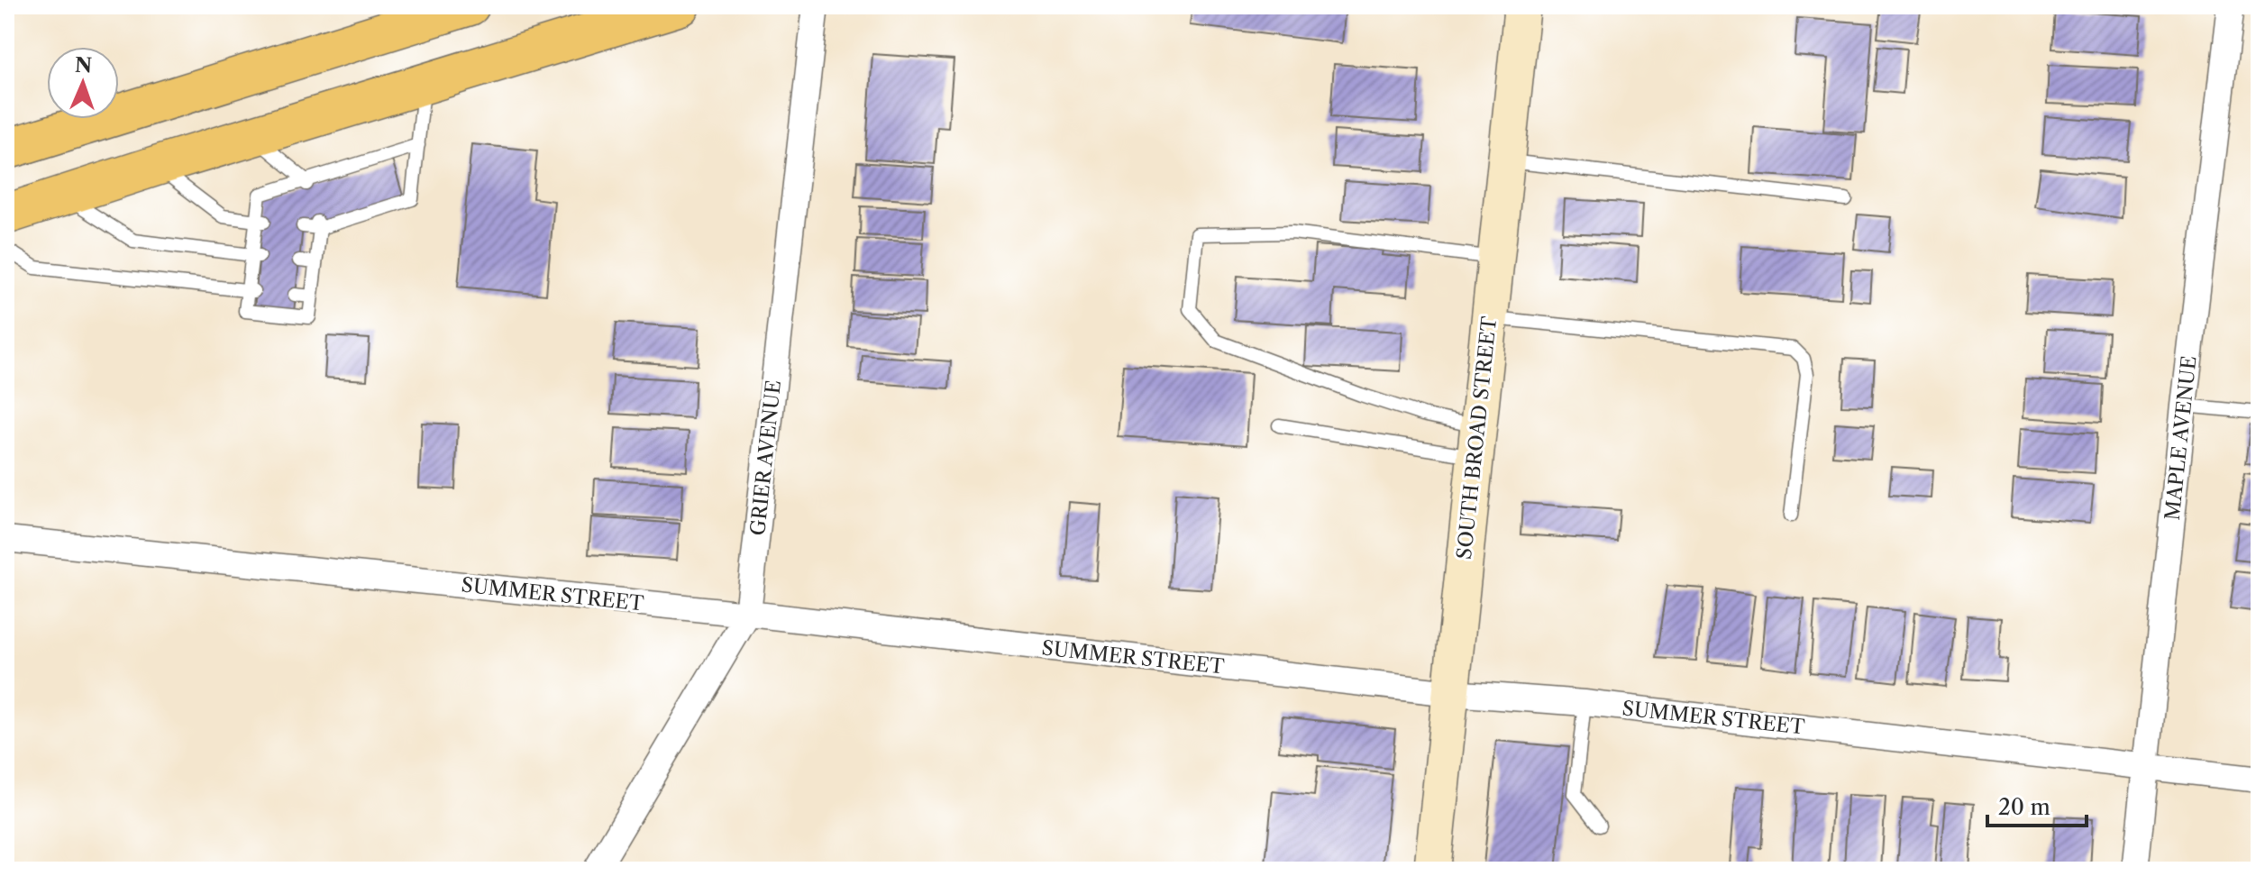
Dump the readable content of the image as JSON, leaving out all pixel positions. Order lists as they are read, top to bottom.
{
  "streets": {
    "street": [
      "SOUTH BROAD STREET",
      "MAPLE AVENUE",
      "GRIER AVENUE",
      "SUMMER STREET"
    ]
  },
  "crossings": [
    ["SOUTH BROAD STREET", "SUMMER STREET"],
    ["MAPLE AVENUE", "SUMMER STREET"],
    ["GRIER AVENUE", "SUMMER STREET"]
  ],
  "scale_bar": "20 m",
  "north": "top"
}
